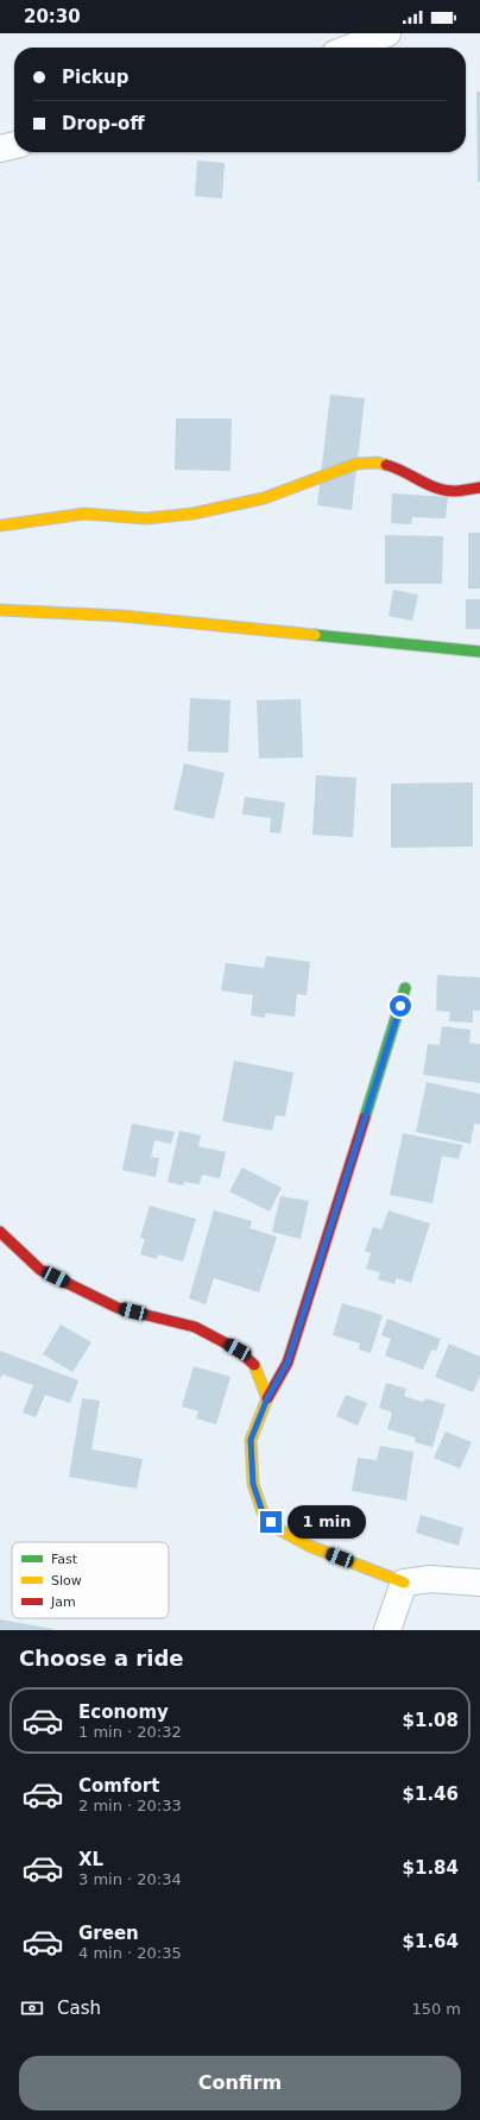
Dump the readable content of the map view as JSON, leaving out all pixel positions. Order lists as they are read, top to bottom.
{
  "legend": ["Fast", "Slow", "Jam"],
  "page": {
    "status": "20:30",
    "banner": ["Pickup", "Drop-off"],
    "bubble": "1 min",
    "heading": "Choose a ride",
    "list": [
      {
        "name": "Economy",
        "note": "1 min · 20:32",
        "value": "$1.08"
      },
      {
        "name": "Comfort",
        "note": "2 min · 20:33",
        "value": "$1.46"
      },
      {
        "name": "XL",
        "note": "3 min · 20:34",
        "value": "$1.84"
      },
      {
        "name": "Green",
        "note": "4 min · 20:35",
        "value": "$1.64"
      }
    ],
    "pay": ["Cash", "150 m"],
    "buttons": "Confirm"
  }
}
